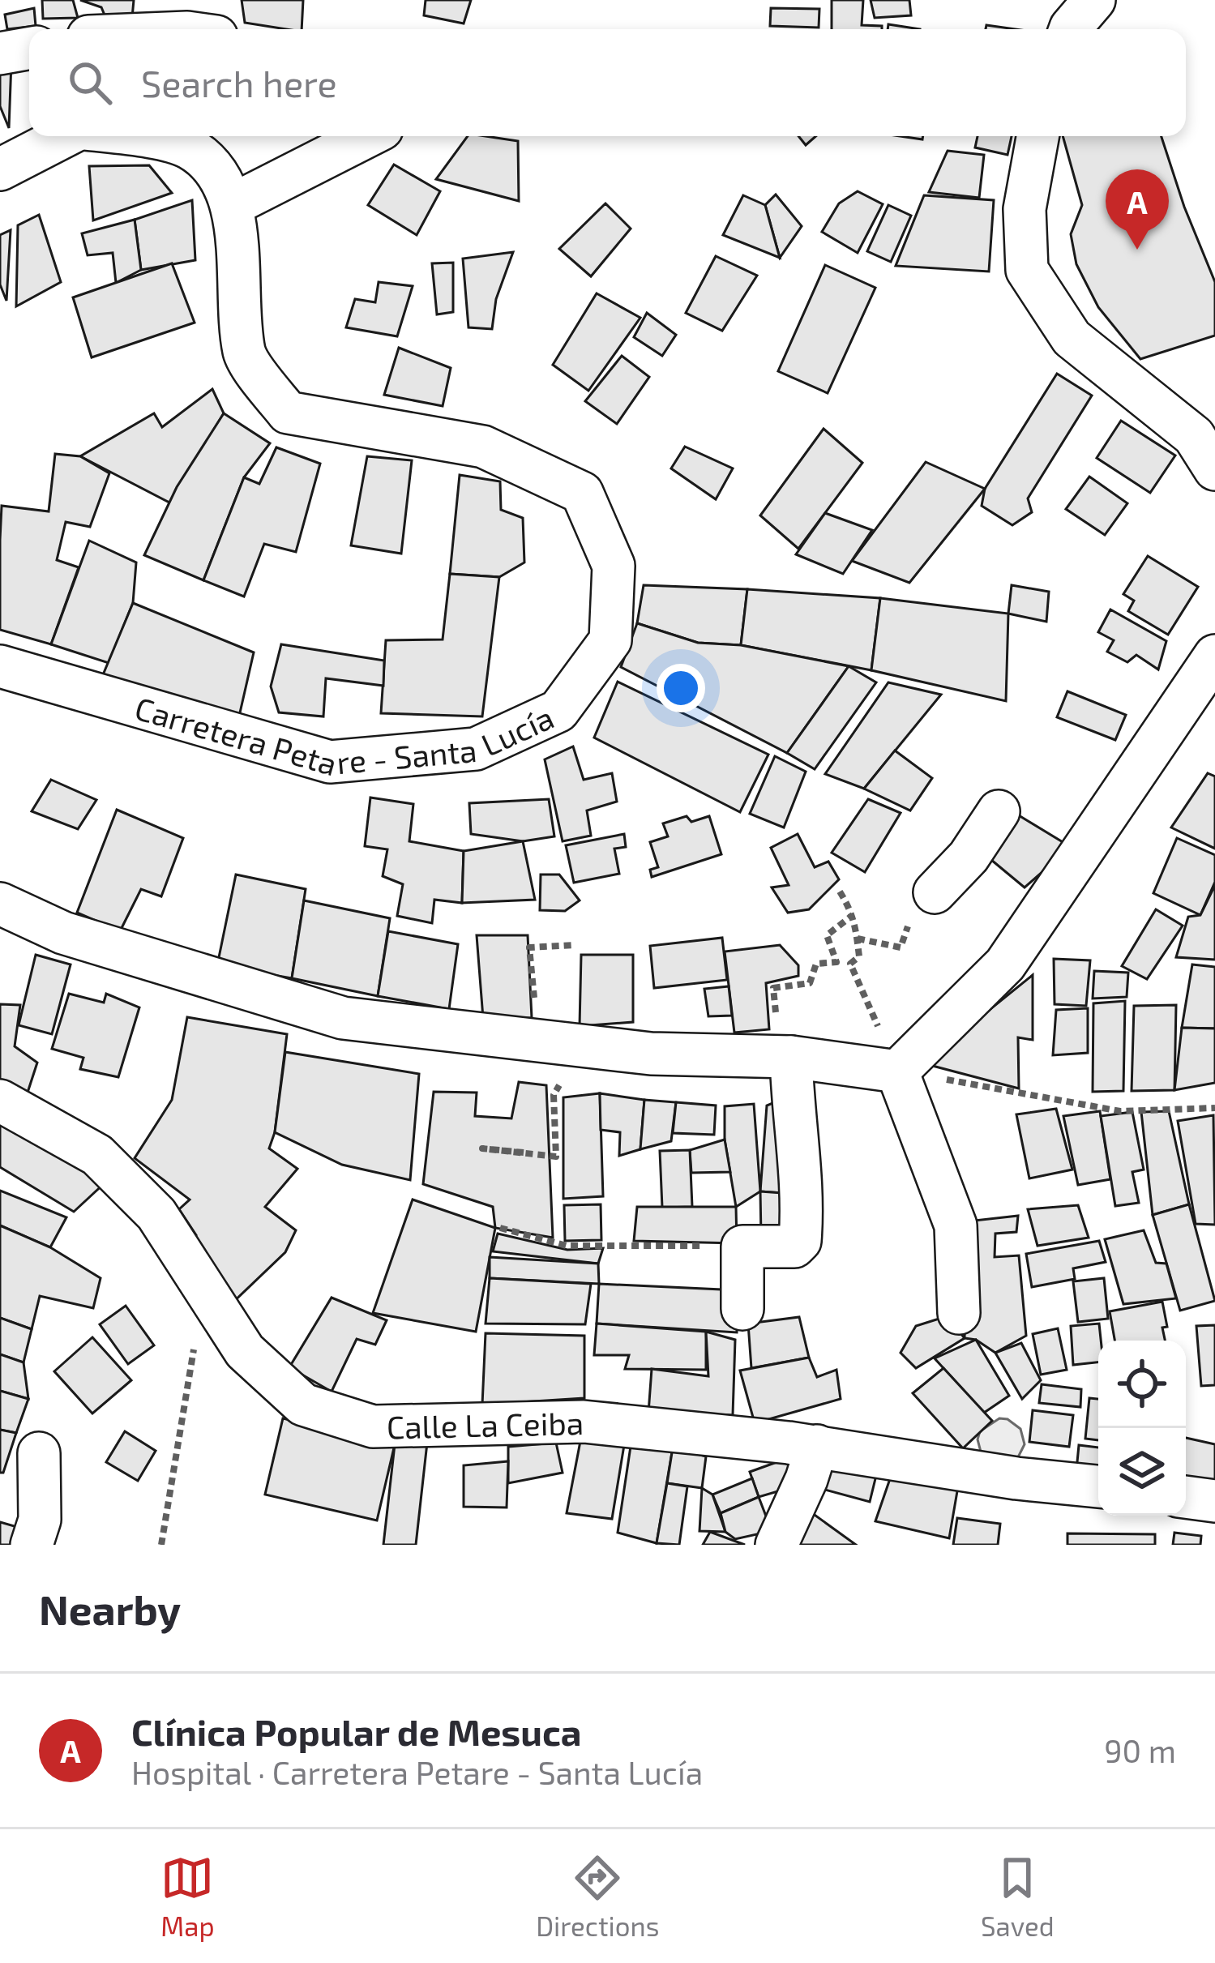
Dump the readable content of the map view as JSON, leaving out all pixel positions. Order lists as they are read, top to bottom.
{
  "streets": {
    "street": ["Carretera Petare - Santa Lucía", "Calle La Ceiba"]
  },
  "page": {
    "search": "Search here",
    "pins": "A",
    "heading": "Nearby",
    "list": [
      {
        "mark": "A",
        "name": "Clínica Popular de Mesuca",
        "note": "Hospital · Carretera Petare - Santa Lucía",
        "value": "90 m"
      }
    ],
    "nav": ["Map", "Directions", "Saved"]
  }
}
